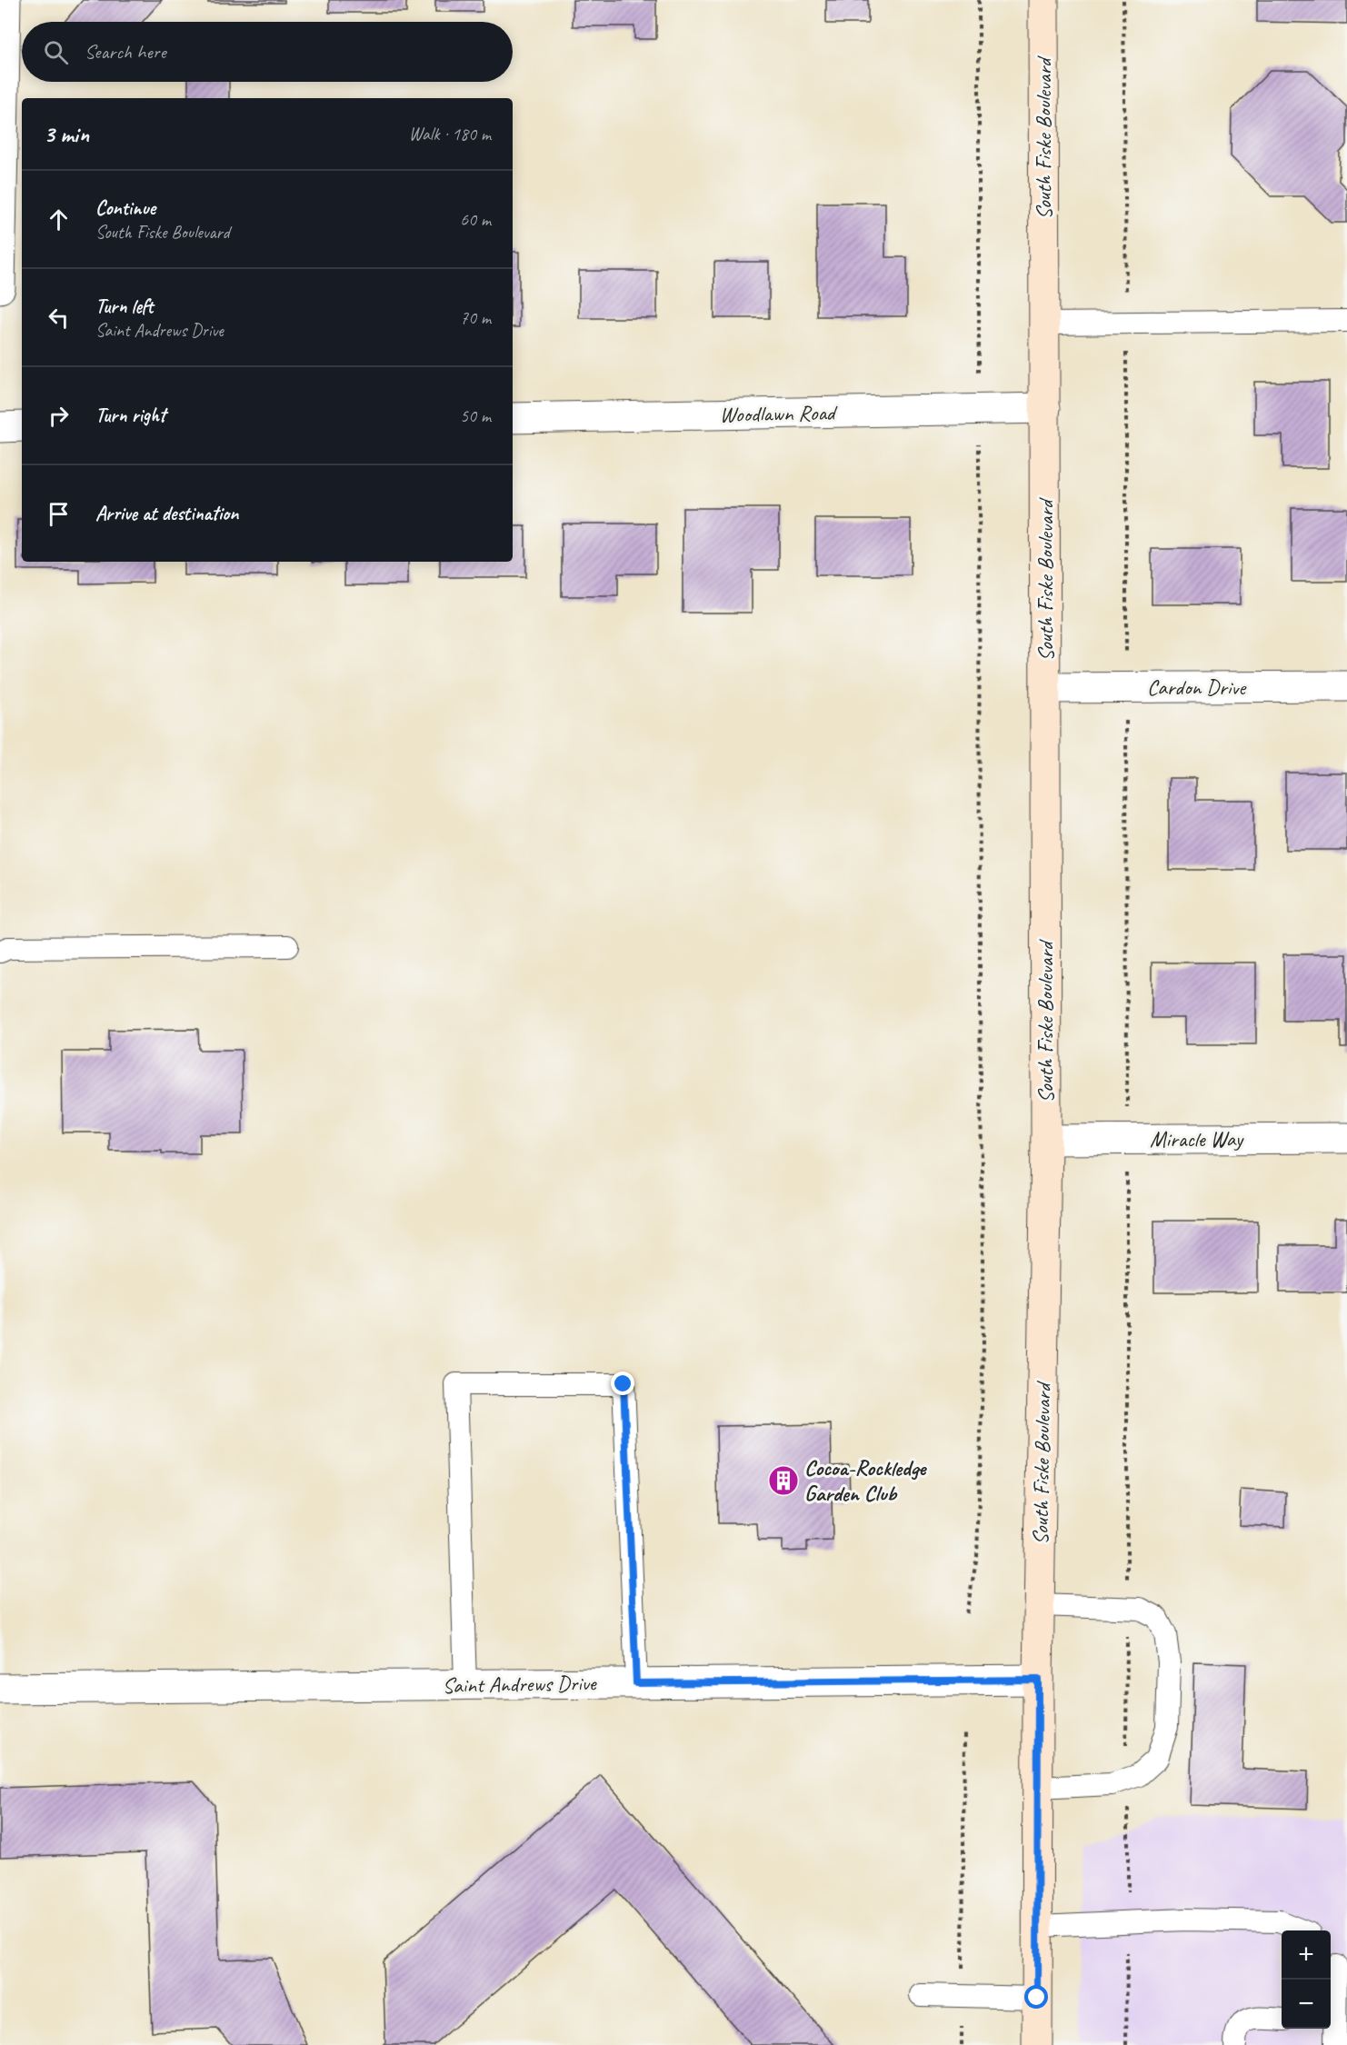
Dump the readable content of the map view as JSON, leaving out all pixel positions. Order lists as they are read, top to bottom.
{
  "streets": {
    "main road": ["South Fiske Boulevard"],
    "street": [
      "Woodlawn Road",
      "Cardon Drive",
      "Miracle Way",
      "Saint Andrews Drive"
    ]
  },
  "crossings": [
    ["South Fiske Boulevard", "Woodlawn Road"],
    ["South Fiske Boulevard", "Cardon Drive"],
    ["South Fiske Boulevard", "Miracle Way"],
    ["South Fiske Boulevard", "Saint Andrews Drive"]
  ],
  "places": {
    "building": ["Cocoa-Rockledge Garden Club"]
  },
  "page": {
    "search": "Search here",
    "heading": ["3 min", "Walk · 180 m"],
    "list": [
      ["Continue", "South Fiske Boulevard", "60 m"],
      ["Turn left", "Saint Andrews Drive", "70 m"],
      ["Turn right", "50 m"],
      "Arrive at destination"
    ],
    "map_buttons": ["+", "−"]
  }
}
